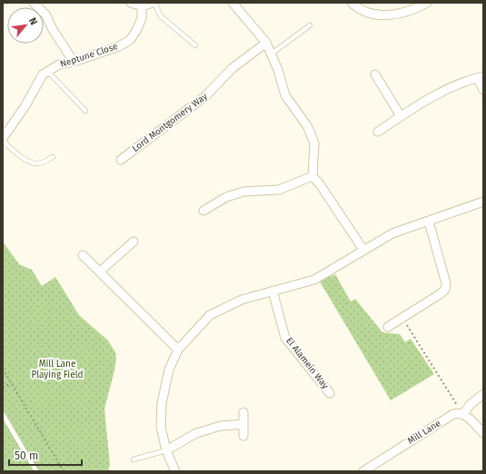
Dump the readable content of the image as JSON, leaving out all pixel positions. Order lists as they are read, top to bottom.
{
  "streets": {
    "street": [
      "Neptune Close",
      "Lord Montgomery Way",
      "El Alamein Way",
      "Mill Lane"
    ]
  },
  "parks": ["Mill Lane Playing Field"],
  "scale_bar": "50 m",
  "north": "top right"
}
